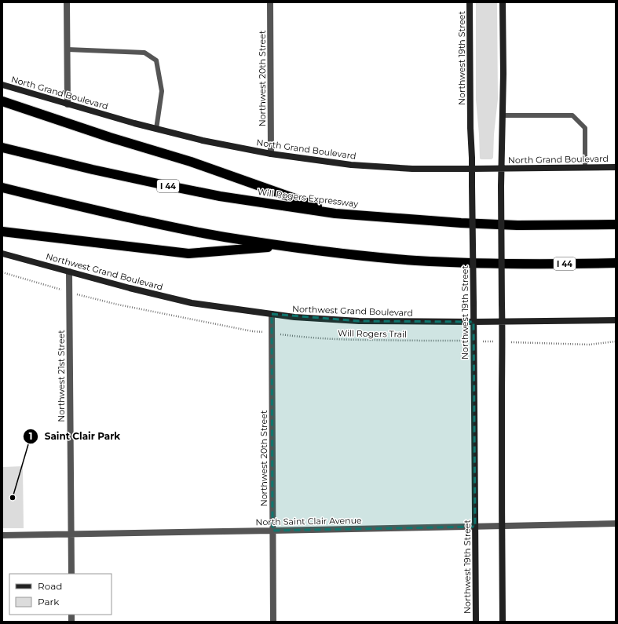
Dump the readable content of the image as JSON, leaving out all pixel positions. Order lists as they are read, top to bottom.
{
  "streets": {
    "highway": ["I 44", "Will Rogers Expressway"],
    "street": [
      "Northwest 19th Street",
      "Northwest 20th Street",
      "North Grand Boulevard",
      "Northwest Grand Boulevard",
      "Northwest 21st Street",
      "North Saint Clair Avenue"
    ],
    "path": ["Will Rogers Trail"]
  },
  "crossings": [
    ["Northwest 19th Street", "North Grand Boulevard"],
    ["Northwest 19th Street", "Northwest Grand Boulevard"],
    ["Northwest 19th Street", "North Saint Clair Avenue"],
    ["Northwest 20th Street", "North Grand Boulevard"],
    ["Northwest 20th Street", "Northwest Grand Boulevard"],
    ["Northwest 20th Street", "North Saint Clair Avenue"],
    ["Northwest Grand Boulevard", "Northwest 21st Street"],
    ["Northwest 21st Street", "North Saint Clair Avenue"]
  ],
  "places": ["Saint Clair Park"],
  "legend": ["Road", "Park"]
}
